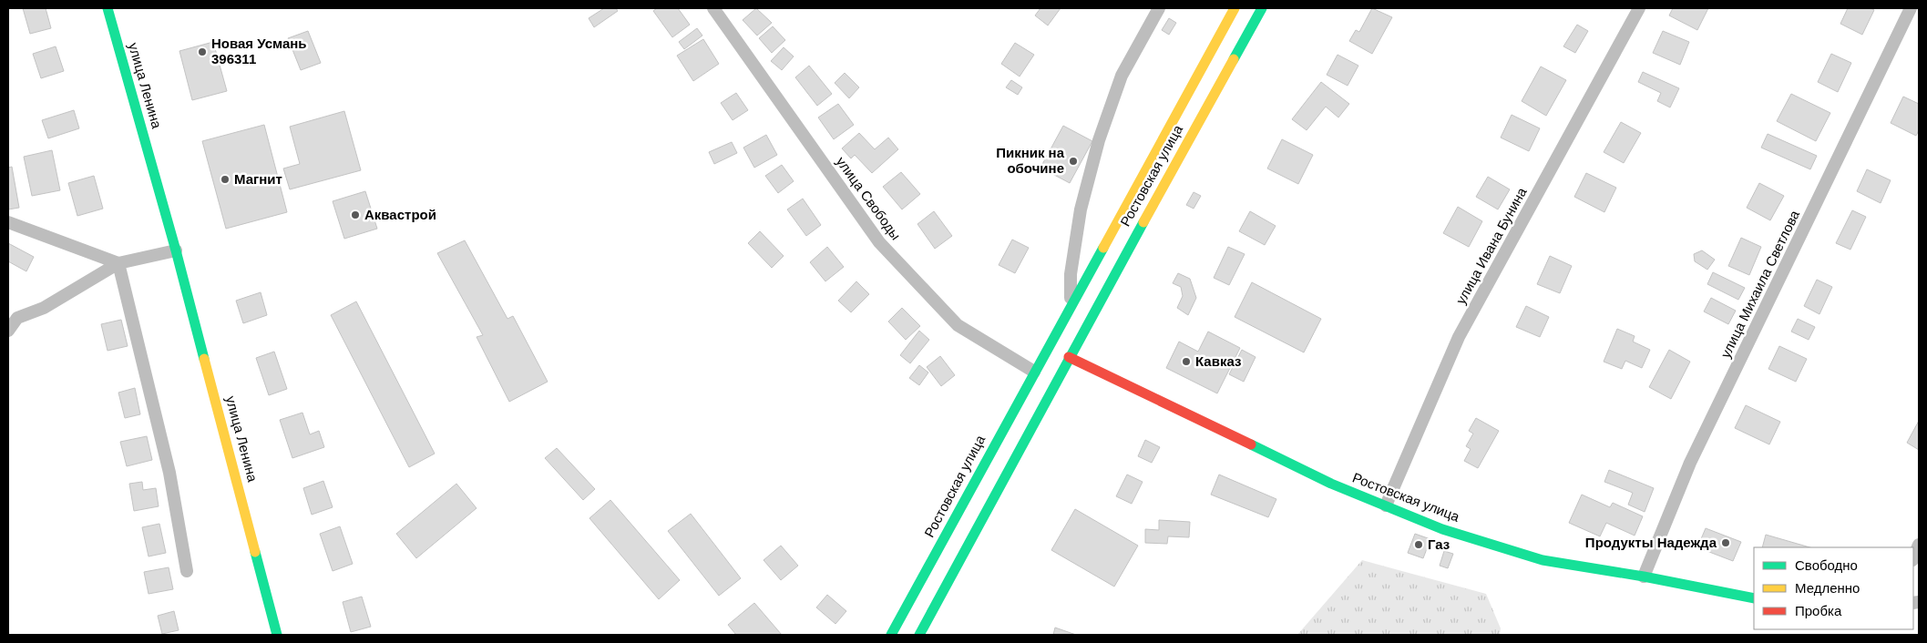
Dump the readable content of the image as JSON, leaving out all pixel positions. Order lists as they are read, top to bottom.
{
  "streets": {
    "main road": ["улица Ленина", "Ростовская улица"],
    "street": ["улица Свободы", "улица Ивана Бунина", "улица Михаила Светлова"]
  },
  "crossings": [
    ["Ростовская улица", "улица Свободы"],
    ["Ростовская улица", "улица Ивана Бунина"],
    ["Ростовская улица", "улица Михаила Светлова"]
  ],
  "places": [
    "Новая Усмань 396311",
    "Пикник на обочине",
    "Магнит",
    "Аквастрой",
    "Кавказ",
    "Продукты Надежда",
    "Газ"
  ],
  "legend": ["Свободно", "Медленно", "Пробка"]
}
